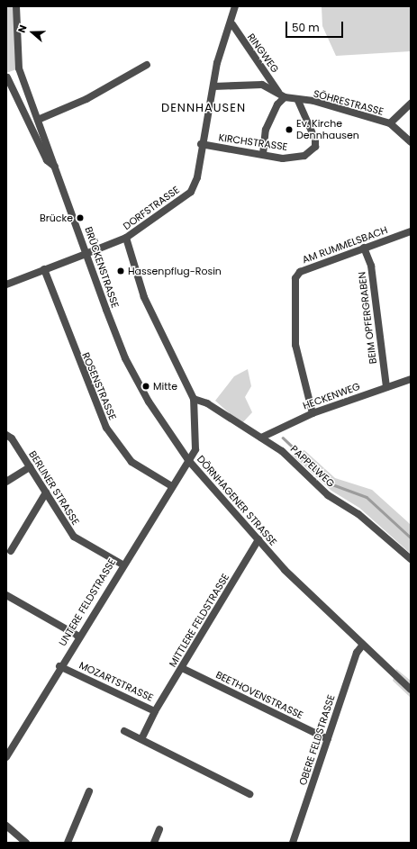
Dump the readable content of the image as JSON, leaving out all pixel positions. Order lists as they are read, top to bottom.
{
  "streets": {
    "street": [
      "RINGWEG",
      "SÖHRESTRASSE",
      "KIRCHSTRASSE",
      "DORFSTRASSE",
      "AM RUMMELSBACH",
      "BRÜCKENSTRASSE",
      "BEIM OPFERGRABEN",
      "ROSENSTRASSE",
      "HECKENWEG",
      "PAPPELWEG",
      "BERLINER STRASSE",
      "DÖRNHAGENER STRASSE",
      "UNTERE FELDSTRASSE",
      "MITTLERE FELDSTRASSE",
      "MOZARTSTRASSE",
      "BEETHOVENSTRASSE",
      "OBERE FELDSTRASSE"
    ]
  },
  "crossings": [
    ["RINGWEG", "SÖHRESTRASSE"],
    ["RINGWEG", "DORFSTRASSE"],
    ["SÖHRESTRASSE", "KIRCHSTRASSE"],
    ["SÖHRESTRASSE", "DORFSTRASSE"],
    ["KIRCHSTRASSE", "DORFSTRASSE"],
    ["DORFSTRASSE", "BRÜCKENSTRASSE"],
    ["DORFSTRASSE", "ROSENSTRASSE"],
    ["DORFSTRASSE", "DÖRNHAGENER STRASSE"],
    ["AM RUMMELSBACH", "BEIM OPFERGRABEN"],
    ["AM RUMMELSBACH", "HECKENWEG"],
    ["BRÜCKENSTRASSE", "DÖRNHAGENER STRASSE"],
    ["BRÜCKENSTRASSE", "UNTERE FELDSTRASSE"],
    ["BEIM OPFERGRABEN", "HECKENWEG"],
    ["ROSENSTRASSE", "UNTERE FELDSTRASSE"],
    ["HECKENWEG", "PAPPELWEG"],
    ["PAPPELWEG", "DÖRNHAGENER STRASSE"],
    ["BERLINER STRASSE", "UNTERE FELDSTRASSE"],
    ["DÖRNHAGENER STRASSE", "UNTERE FELDSTRASSE"],
    ["DÖRNHAGENER STRASSE", "MITTLERE FELDSTRASSE"],
    ["DÖRNHAGENER STRASSE", "OBERE FELDSTRASSE"],
    ["UNTERE FELDSTRASSE", "MOZARTSTRASSE"],
    ["MITTLERE FELDSTRASSE", "MOZARTSTRASSE"],
    ["MITTLERE FELDSTRASSE", "BEETHOVENSTRASSE"],
    ["BEETHOVENSTRASSE", "OBERE FELDSTRASSE"]
  ],
  "districts": ["DENNHAUSEN"],
  "places": [
    "Ev. Kirche Dennhausen",
    "Brücke",
    "Hassenpflug-Rosin",
    "Mitte"
  ],
  "scale_bar": "50 m",
  "north": "left"
}
